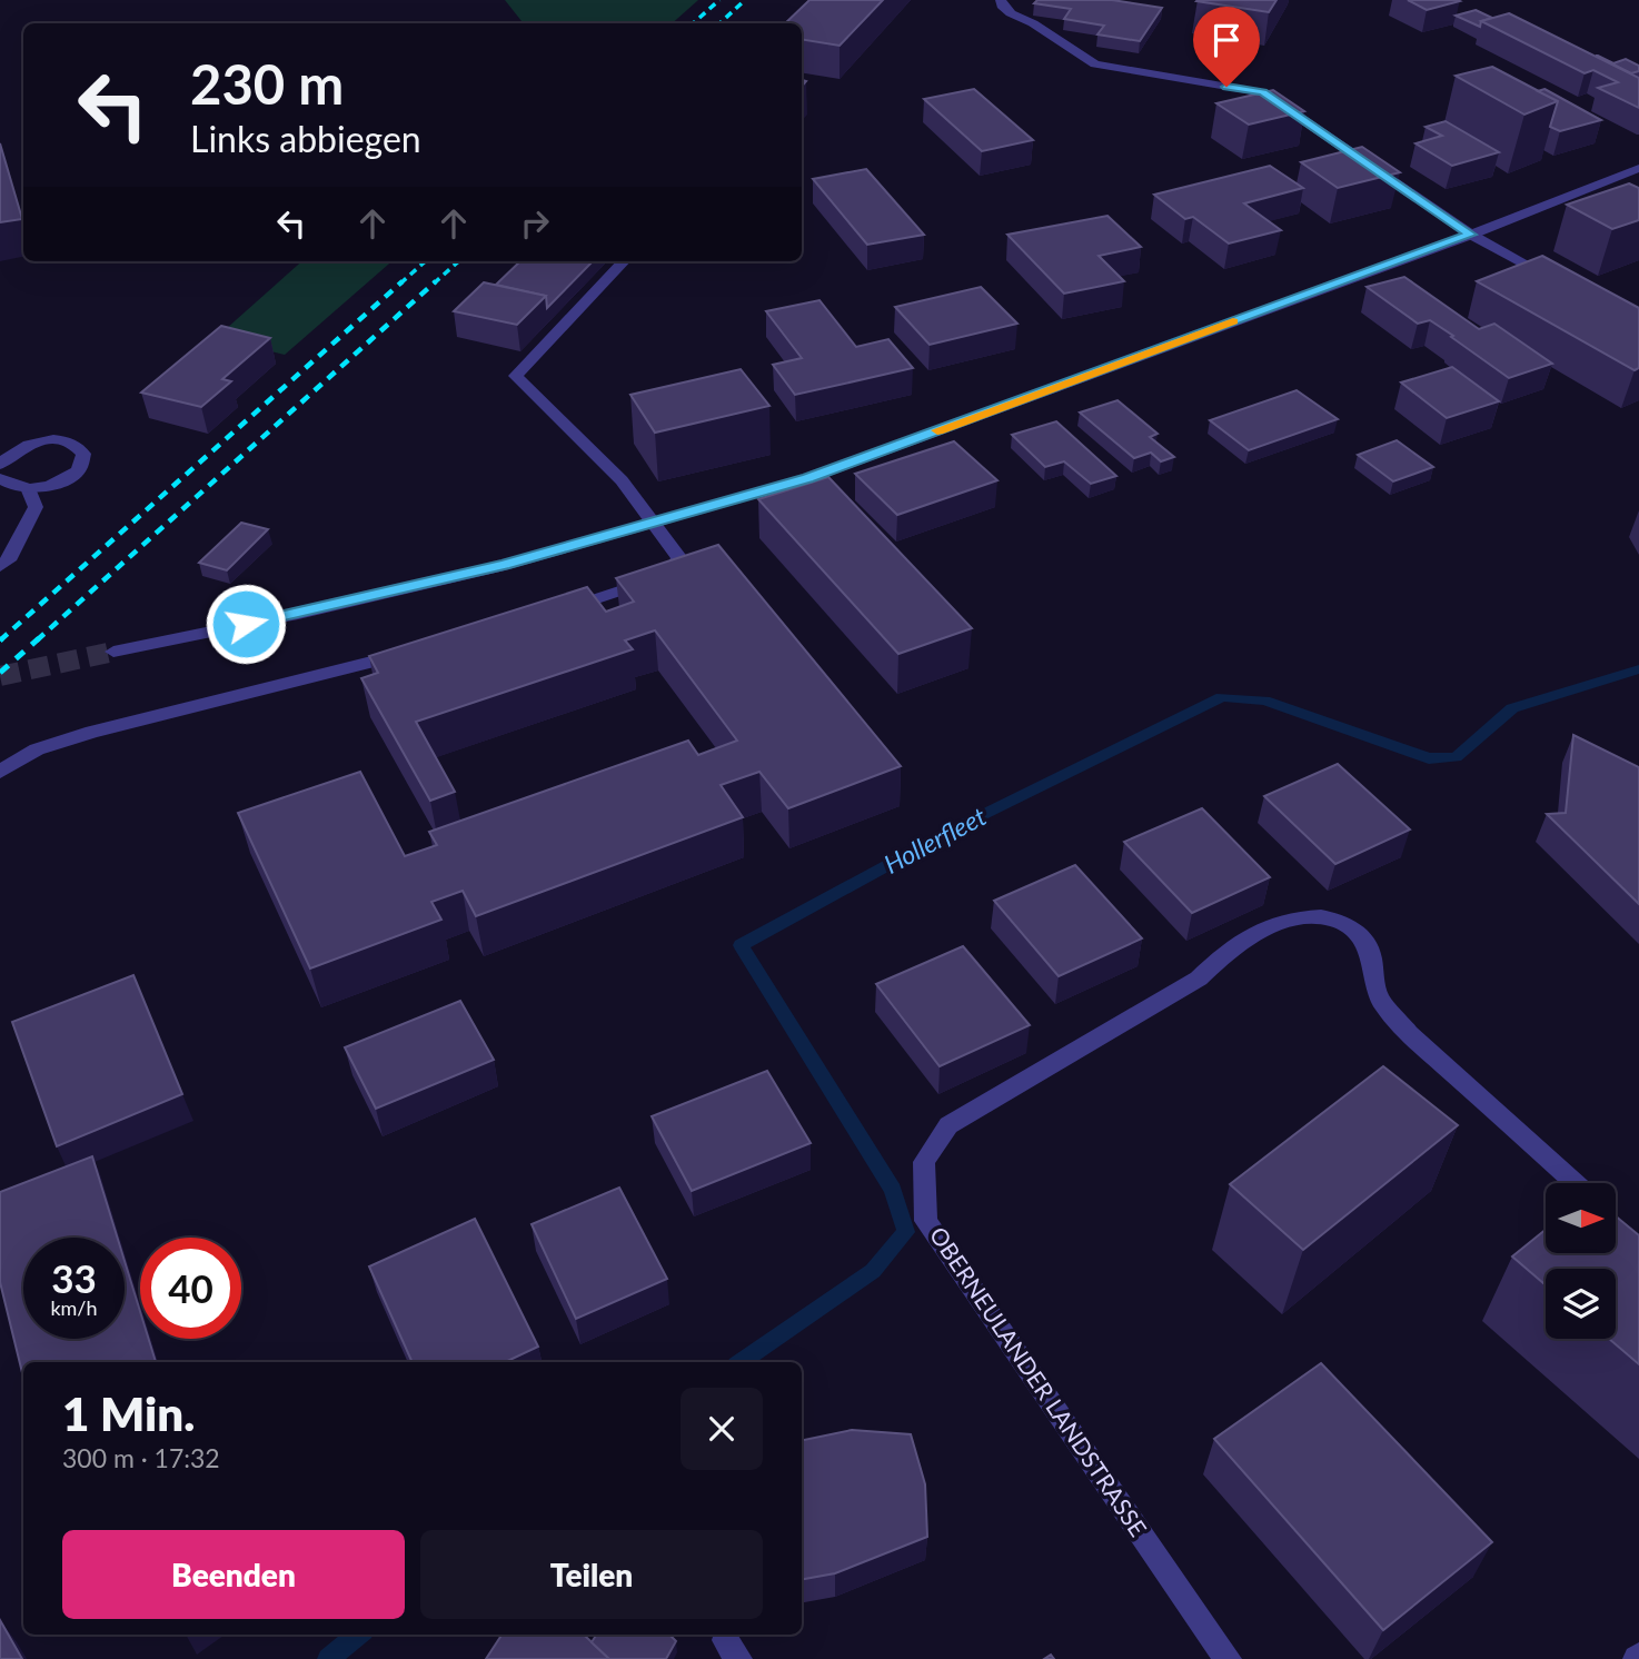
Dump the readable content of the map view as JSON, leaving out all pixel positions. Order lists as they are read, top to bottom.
{
  "streets": {
    "street": ["OBERNEULANDER LANDSTRASSE"]
  },
  "water": ["Hollerfleet"],
  "north": "right",
  "page": {
    "turn": ["230 m", "Links abbiegen"],
    "speed": "33 km/h",
    "limit": "40",
    "heading": ["1 Min.", "300 m · 17:32"],
    "buttons": ["Beenden", "Teilen"]
  }
}
